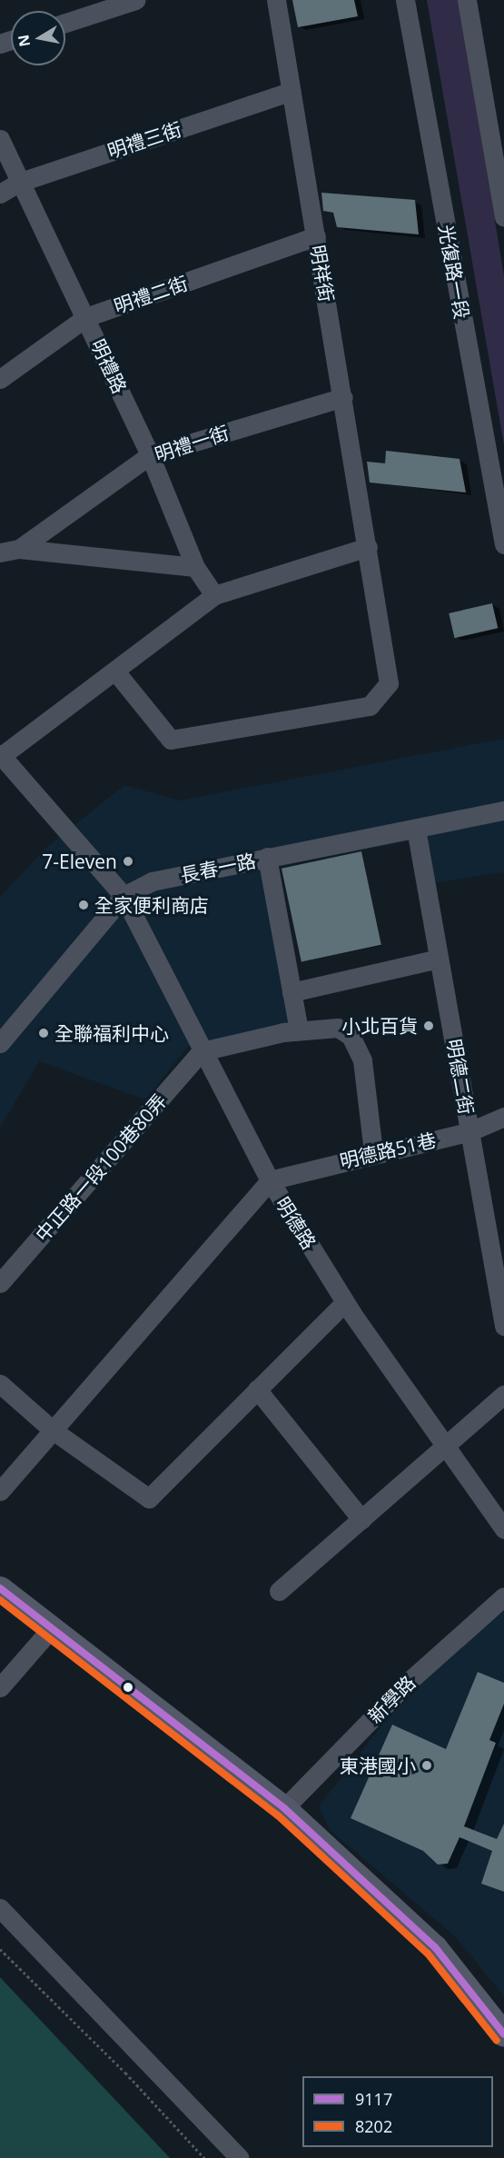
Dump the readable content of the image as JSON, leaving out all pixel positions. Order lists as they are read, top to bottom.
{
  "streets": {
    "street": [
      "明禮三街",
      "光復路一段",
      "明祥街",
      "明禮二街",
      "明禮路",
      "明禮一街",
      "長春一路",
      "明德二街",
      "明德路51巷",
      "中正路一段100巷80弄",
      "明德路",
      "新學路"
    ]
  },
  "crossings": [
    ["明禮三街", "明祥街"],
    ["明禮三街", "明禮路"],
    ["明祥街", "明禮二街"],
    ["明祥街", "明禮一街"],
    ["明禮二街", "明禮路"],
    ["明禮路", "明禮一街"],
    ["長春一路", "明德二街"],
    ["長春一路", "明德路"],
    ["明德二街", "明德路51巷"],
    ["明德路51巷", "明德路"],
    ["中正路一段100巷80弄", "明德路"]
  ],
  "places": [
    "7-Eleven",
    "全家便利商店",
    "小北百貨",
    "全聯福利中心",
    "東港國小"
  ],
  "lines": ["transit line 9117", "transit line 8202"],
  "legend": ["9117", "8202"],
  "north": "left"
}
